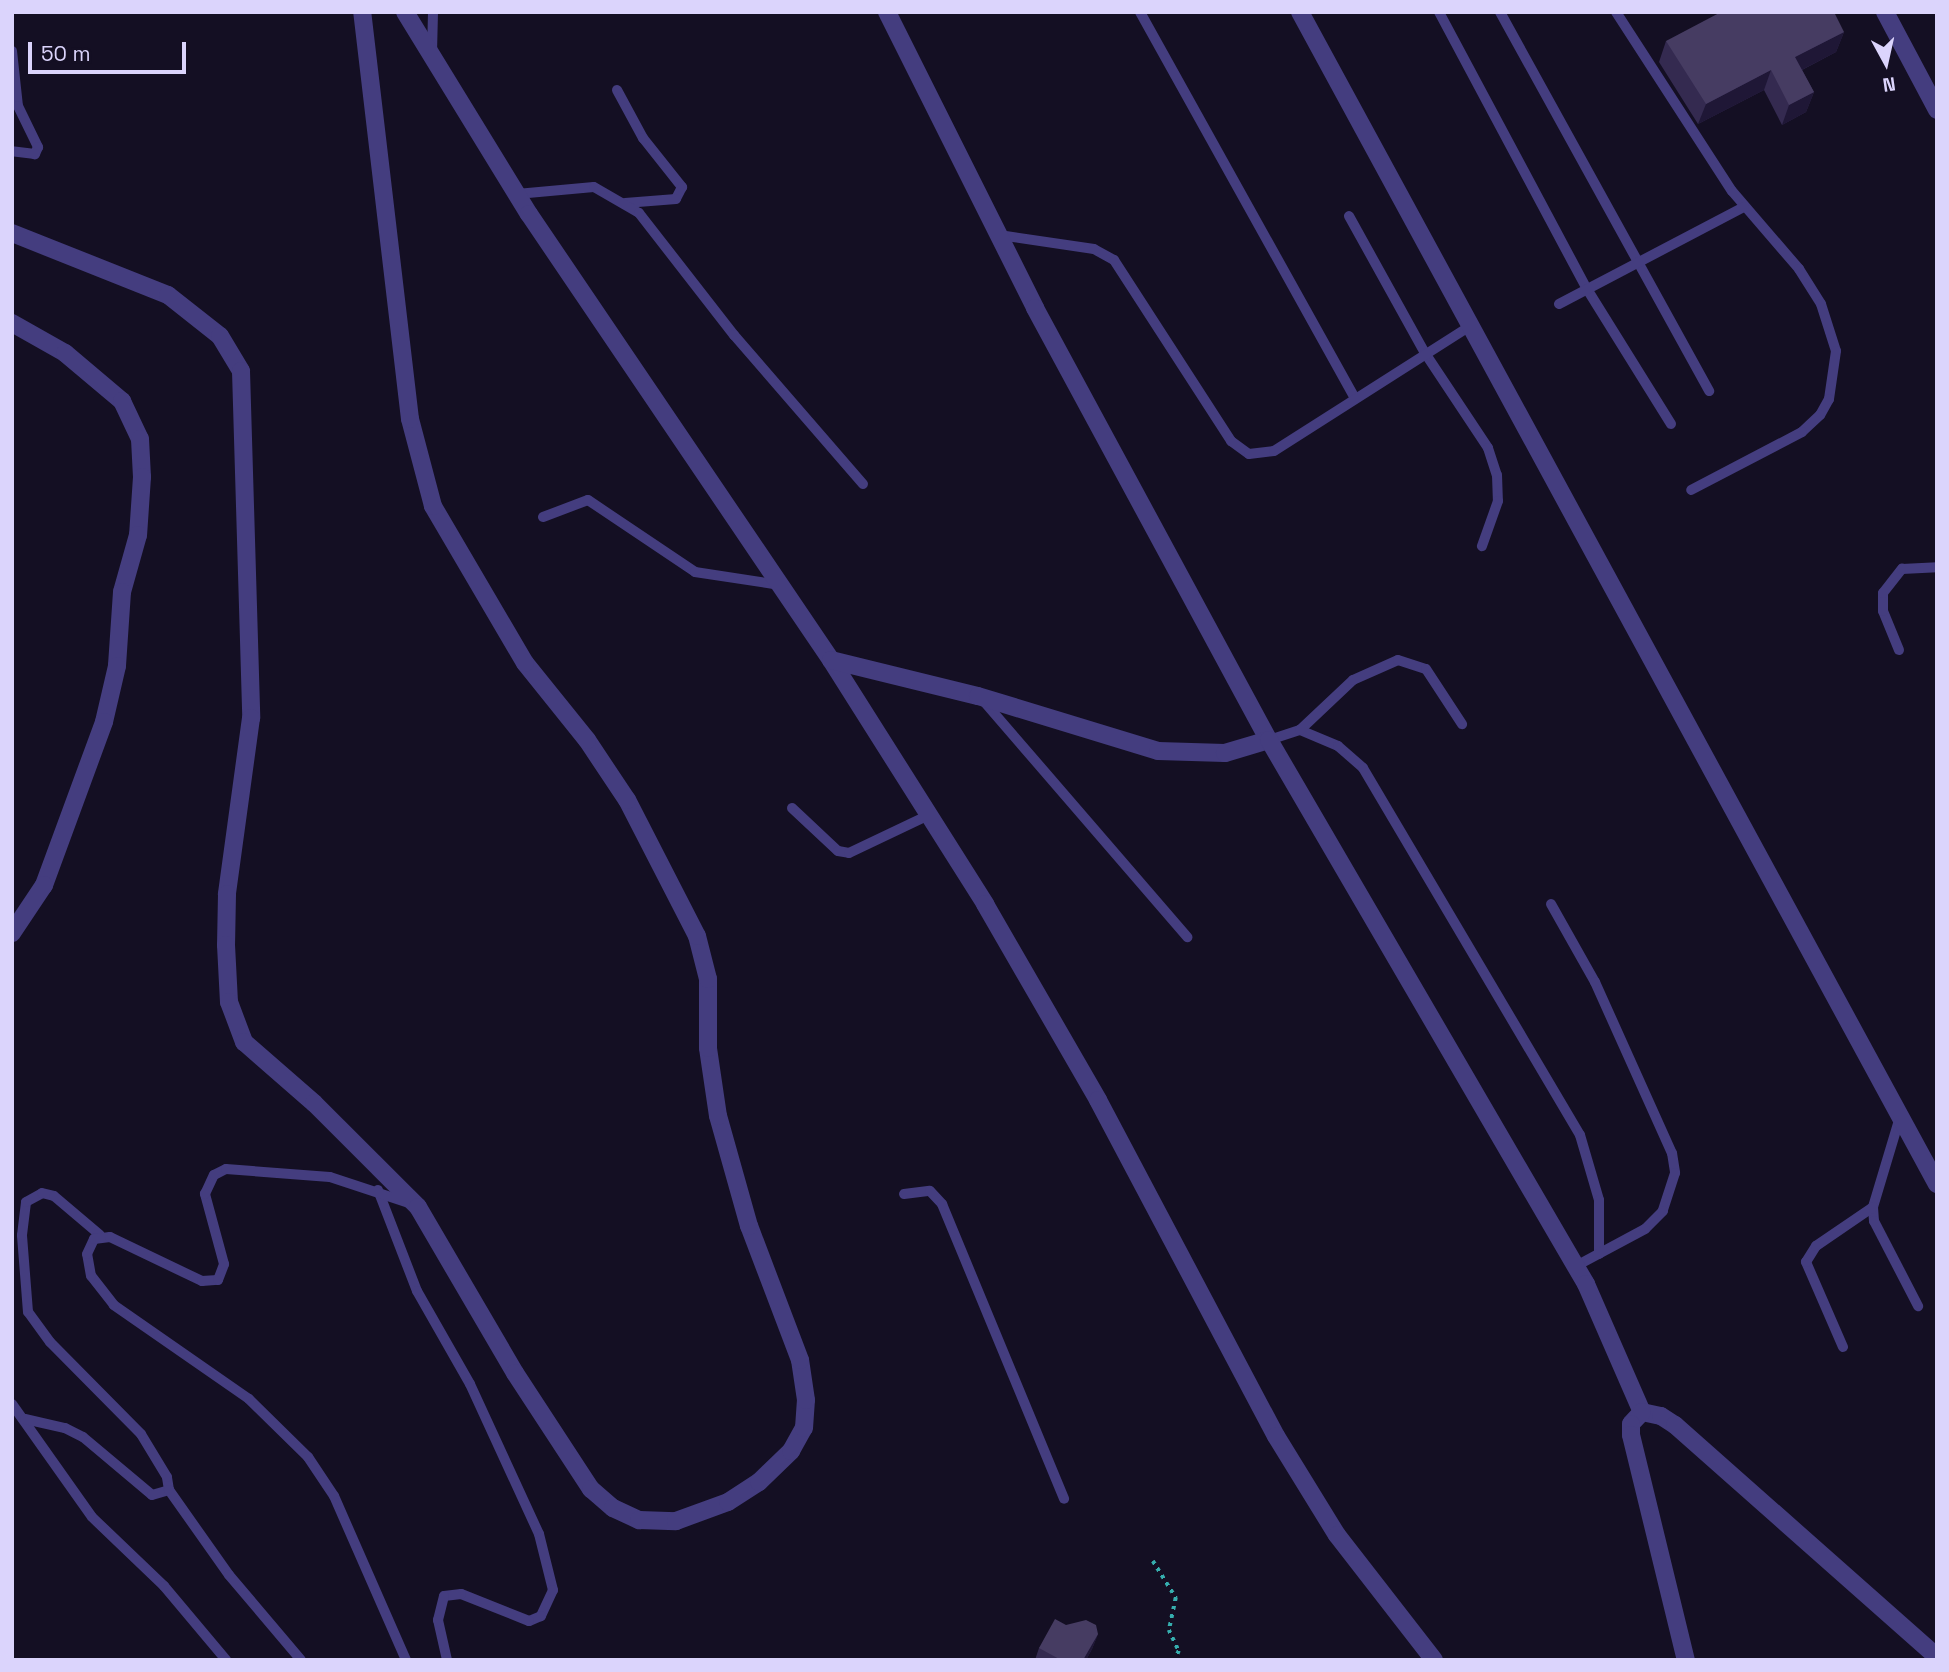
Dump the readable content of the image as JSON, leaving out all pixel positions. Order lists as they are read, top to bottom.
{
  "scale_bar": "50 m",
  "north": "bottom"
}
